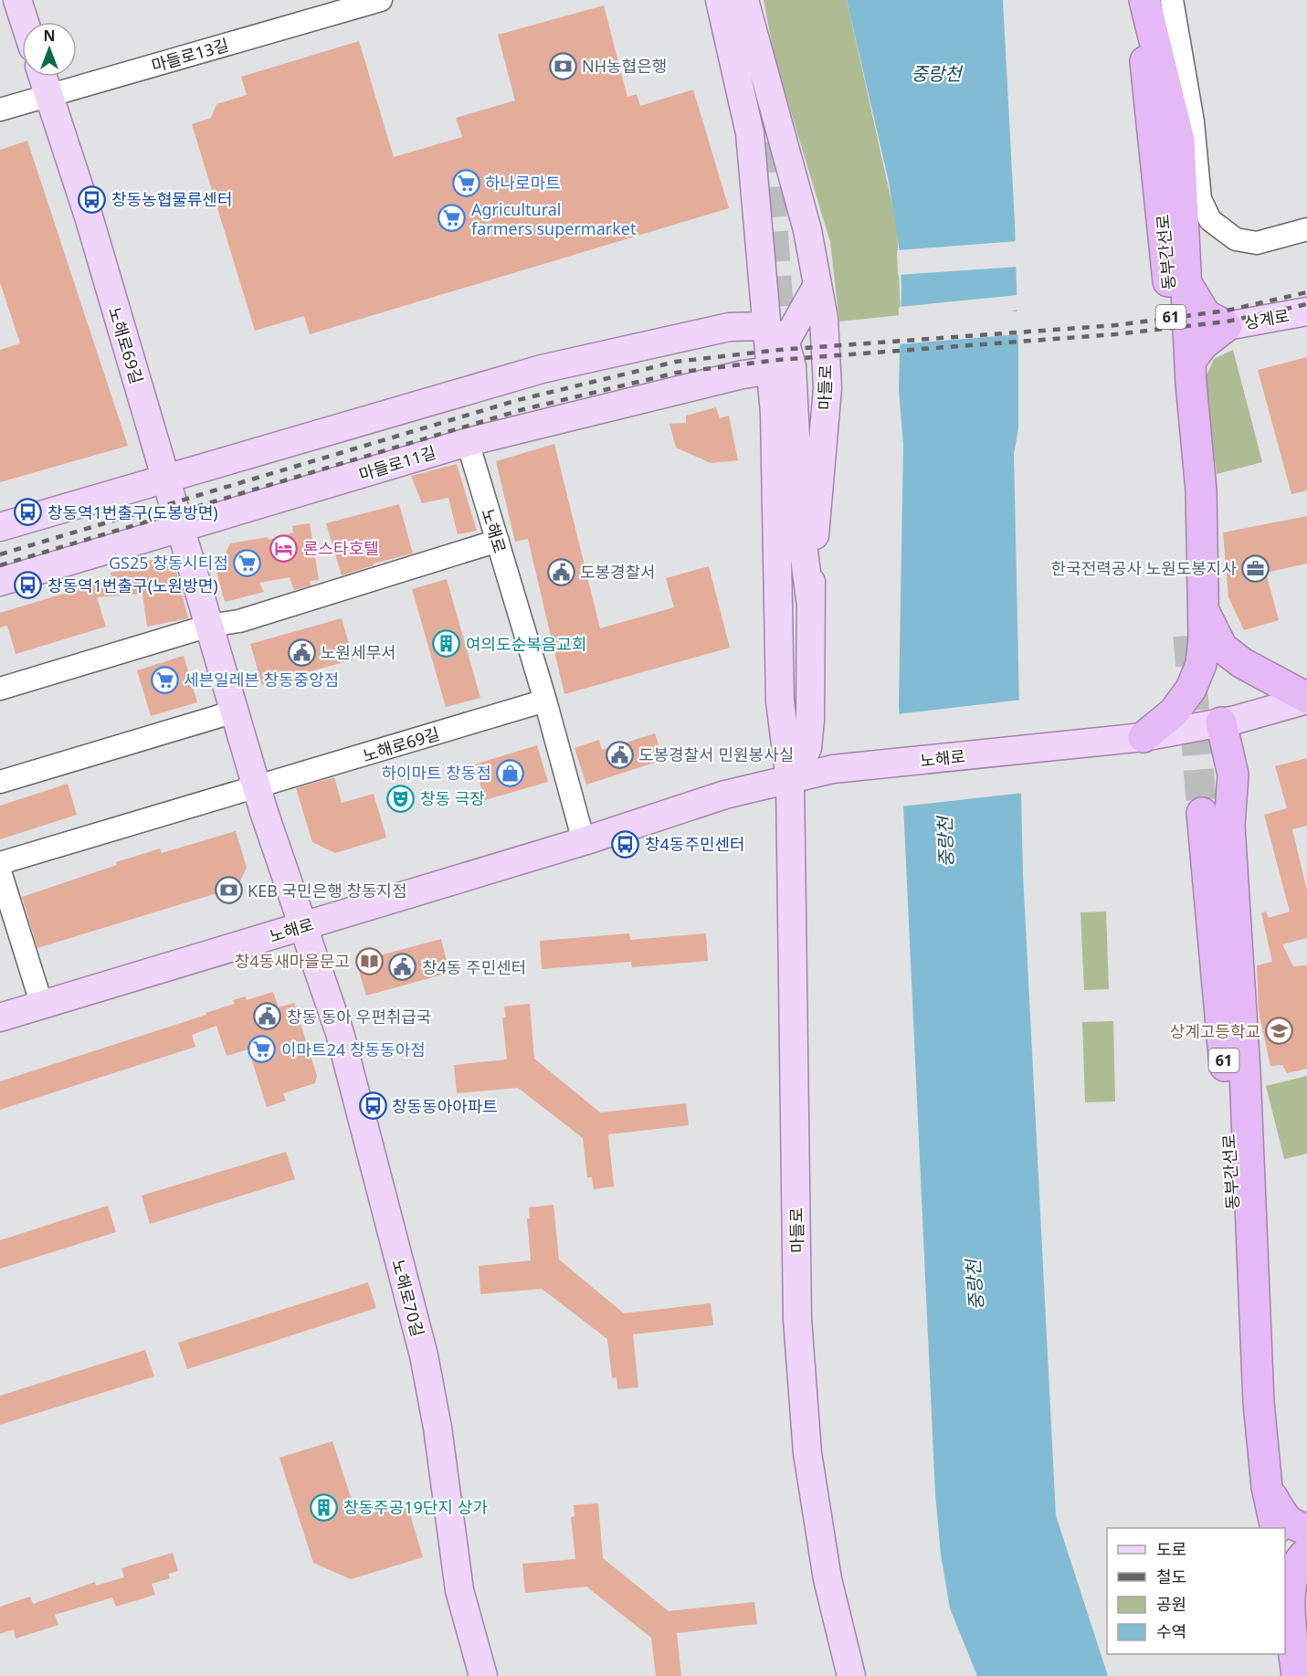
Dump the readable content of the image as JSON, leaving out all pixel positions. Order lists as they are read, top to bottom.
{
  "streets": {
    "highway": ["동부간선로", "61"],
    "main road": [
      "상계로",
      "노해로69길",
      "마들로",
      "마들로11길",
      "노해로",
      "노해로70길"
    ],
    "street": ["마들로13길"]
  },
  "crossings": [
    ["마들로13길", "노해로69길"],
    ["노해로69길", "마들로11길"],
    ["노해로69길", "노해로"],
    ["노해로69길", "노해로70길"],
    ["마들로", "마들로11길"],
    ["마들로", "노해로"],
    ["마들로11길", "노해로"],
    ["노해로", "노해로70길"]
  ],
  "water": ["중랑천"],
  "places": {
    "bank": ["NH농협은행", "KEB 국민은행 창동지점"],
    "supermarket": [
      "하나로마트",
      "Agricultural farmers supermarket",
      "GS25 창동시티점",
      "세븐일레븐 창동중앙점",
      "이마트24 창동동아점"
    ],
    "bus stop": [
      "창동농협물류센터",
      "창동역1번출구(도봉방면)",
      "창동역1번출구(노원방면)",
      "창4동주민센터",
      "창동동아아파트"
    ],
    "hotel": ["론스타호텔"],
    "office": ["한국전력공사 노원도봉지사"],
    "public building": [
      "도봉경찰서",
      "노원세무서",
      "도봉경찰서 민원봉사실",
      "창4동 주민센터",
      "창동 동아 우편취급국"
    ],
    "building": ["여의도순복음교회", "창동주공19단지 상가"],
    "shop": ["하이마트 창동점"],
    "theatre": ["창동 극장"],
    "library": ["창4동새마을문고"],
    "school or university": ["상계고등학교"]
  },
  "legend": [
    "도로",
    "철도",
    "공원",
    "수역"
  ],
  "north": "top"
}
